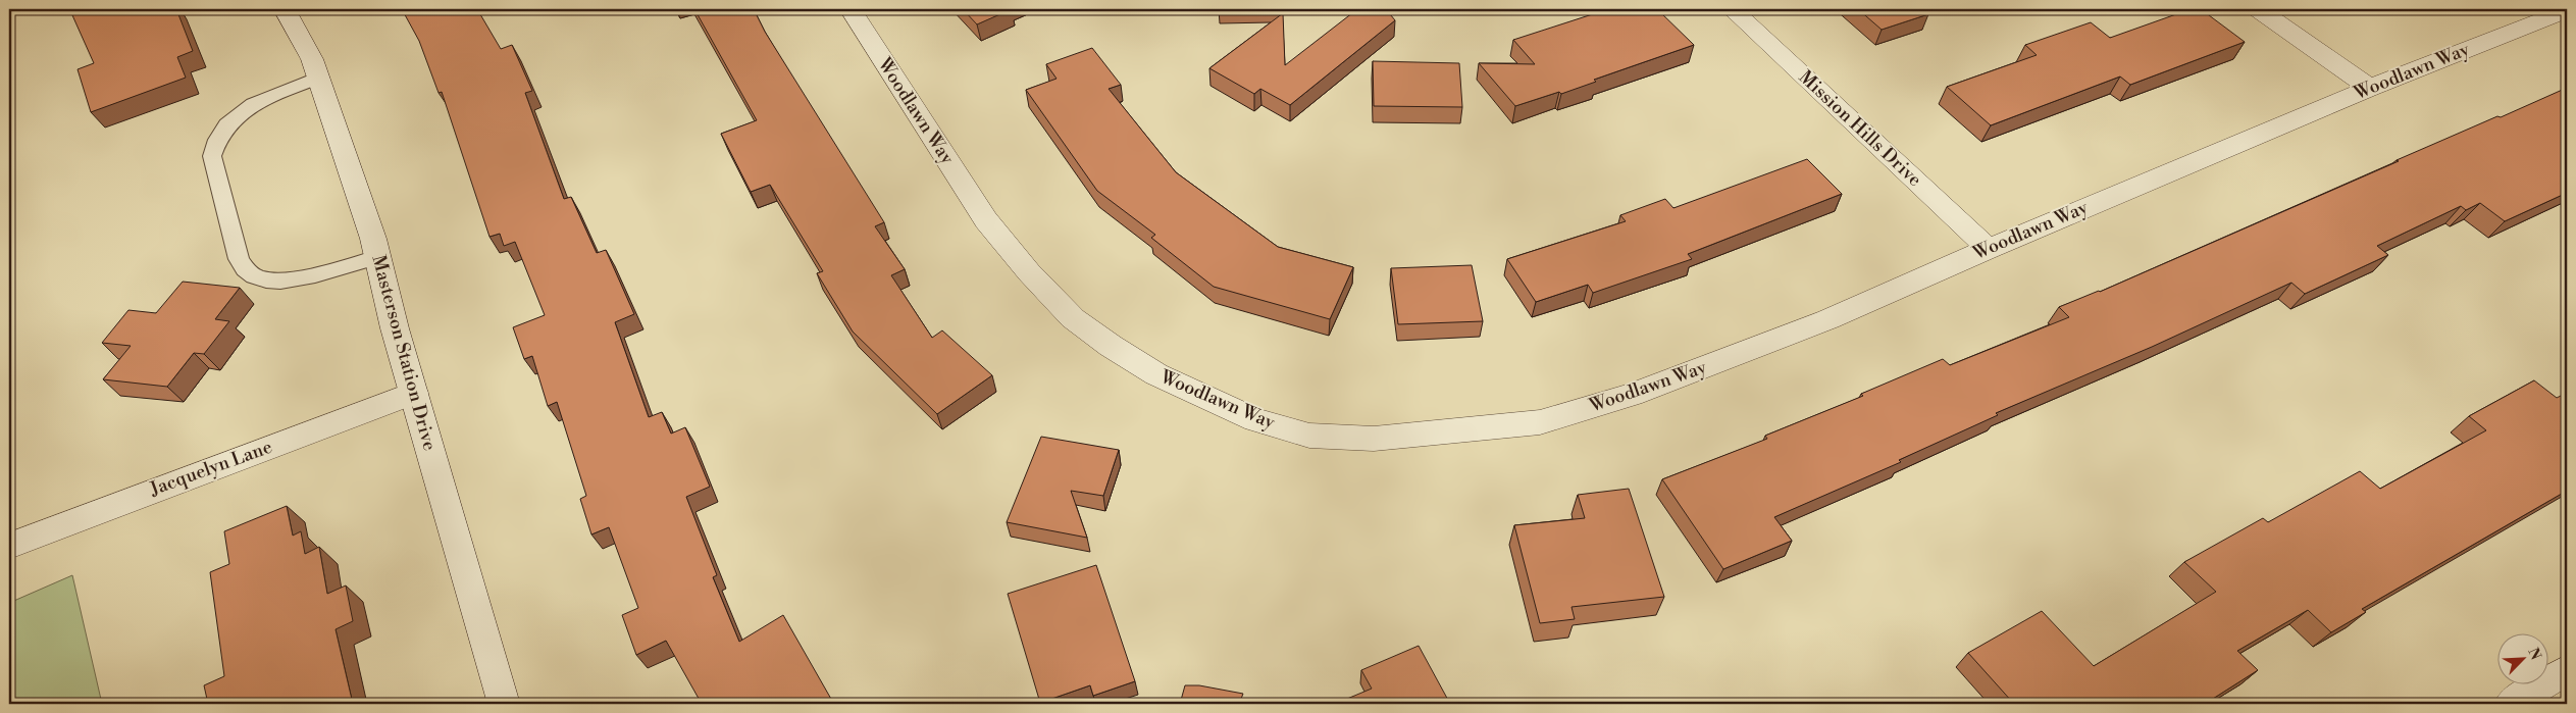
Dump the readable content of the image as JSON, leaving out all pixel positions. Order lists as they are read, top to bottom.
{
  "streets": {
    "street": [
      "Woodlawn Way",
      "Mission Hills Drive",
      "Masterson Station Drive",
      "Jacquelyn Lane"
    ]
  },
  "crossings": [
    ["Woodlawn Way", "Mission Hills Drive"],
    ["Masterson Station Drive", "Jacquelyn Lane"]
  ],
  "north": "top right"
}
